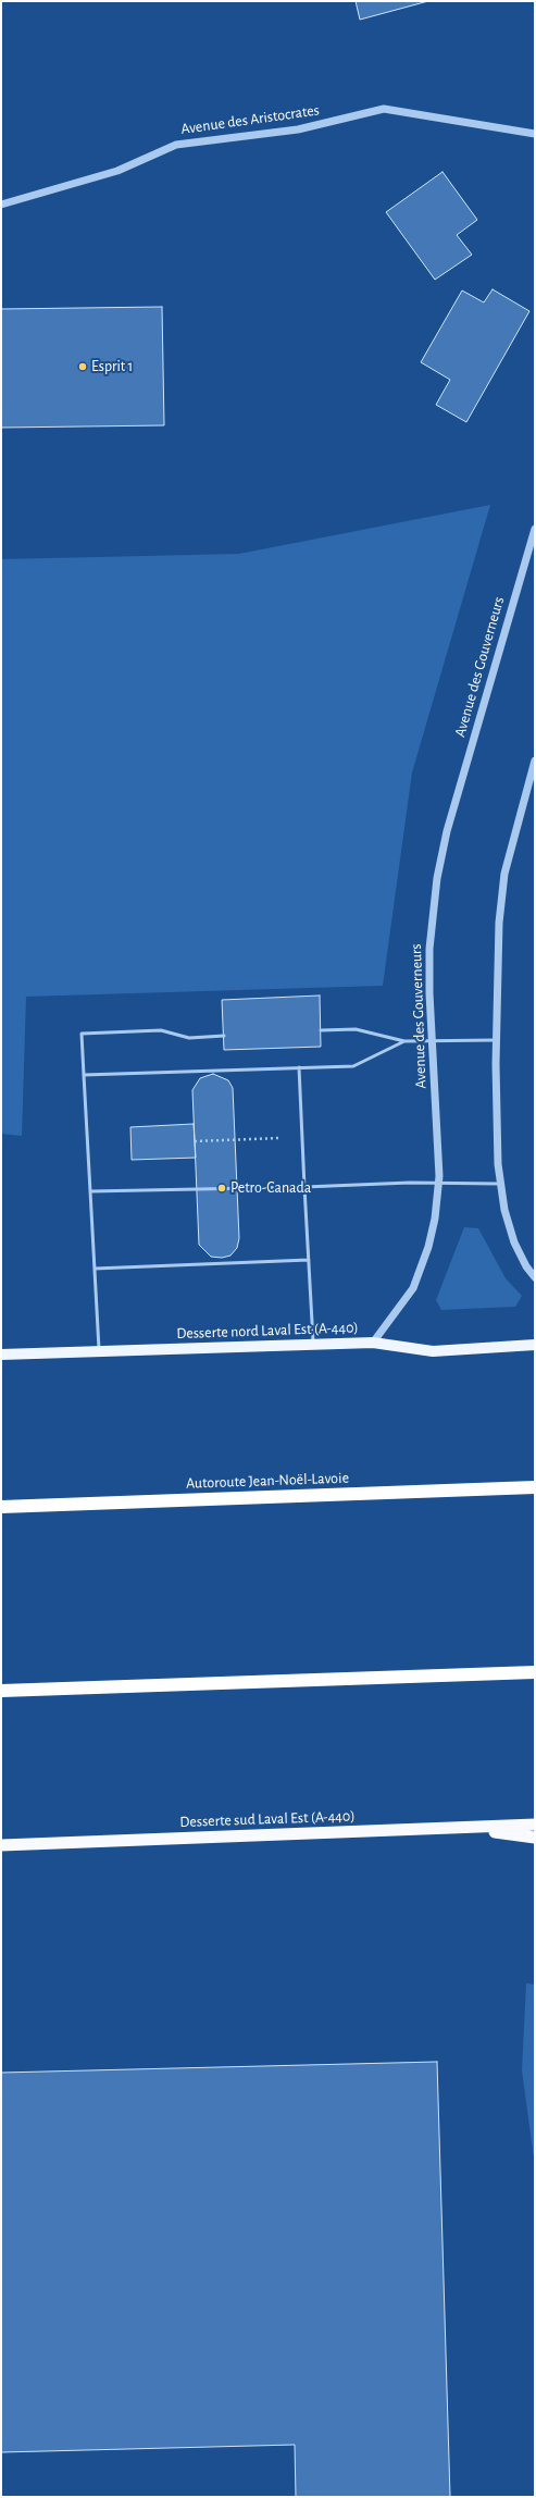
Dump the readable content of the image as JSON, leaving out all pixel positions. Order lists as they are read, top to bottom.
{
  "streets": {
    "highway": ["Autoroute Jean-Noël-Lavoie", "Desserte sud Laval Est (A-440)"],
    "main road": ["Desserte nord Laval Est (A-440)"],
    "street": ["Avenue des Aristocrates", "Avenue des Gouverneurs"]
  },
  "crossings": [
    ["Avenue des Gouverneurs", "Desserte nord Laval Est (A-440)"]
  ],
  "places": ["Esprit 1", "Petro-Canada"]
}
